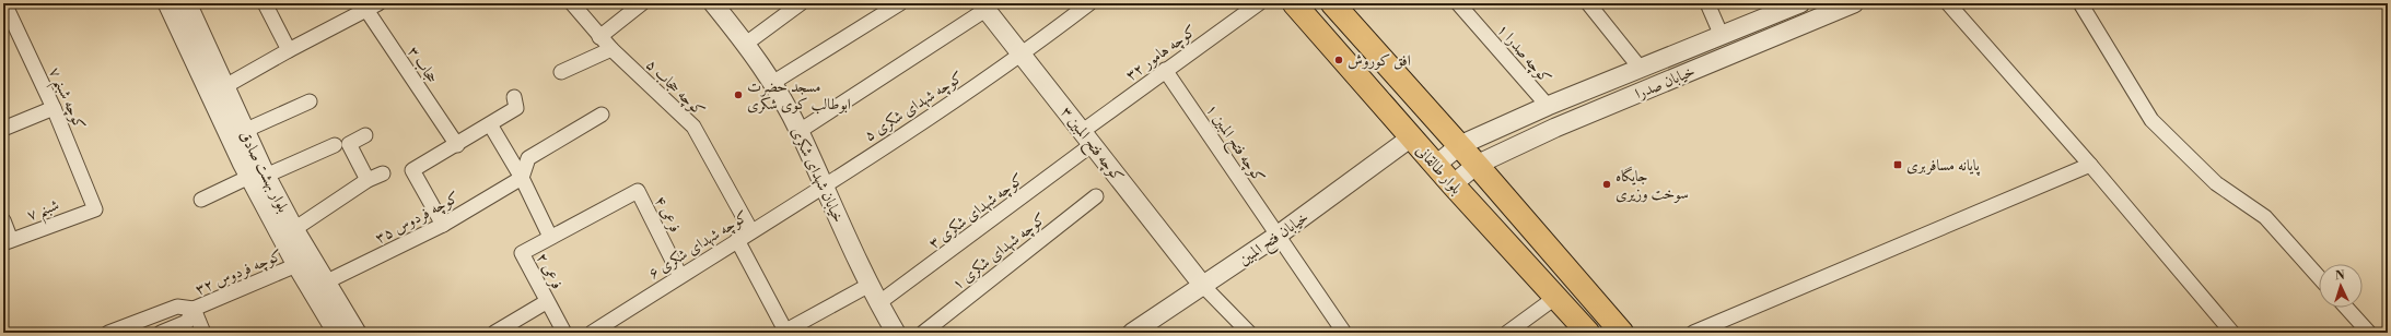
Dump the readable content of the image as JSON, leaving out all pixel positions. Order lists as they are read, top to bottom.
{
  "streets": {
    "main road": ["بلوار طالقانی"],
    "street": [
      "کوچه هامور ۳۲",
      "کوچه صدرا ۱",
      "حجاب ۳",
      "خیابان صدرا",
      "کوچه حجاب ۵",
      "کوچه شبنم ۷",
      "کوچه شهدای شکری ۵",
      "کوچه فتح المبین ۱",
      "کوچه فتح المبین ۳",
      "بلوار بهشت صادق",
      "خیابان شهدای شکری",
      "شبنم ۷",
      "کوچه شهدای شکری ۳",
      "فرعی ۴",
      "کوچه فردوس ۳۵",
      "خیابان فتح المبین",
      "کوچه شهدای شکری ۶",
      "کوچه شهدای شکری ۱",
      "فرعی ۲",
      "کوچه فردوس ۳۲"
    ]
  },
  "crossings": [
    ["کوچه هامور ۳۲", "کوچه فتح المبین ۱"],
    ["کوچه هامور ۳۲", "کوچه فتح المبین ۳"],
    ["کوچه هامور ۳۲", "کوچه شهدای شکری ۳"],
    ["کوچه صدرا ۱", "خیابان صدرا"],
    ["خیابان صدرا", "بلوار طالقانی"],
    ["کوچه حجاب ۵", "کوچه شهدای شکری ۶"],
    ["کوچه شبنم ۷", "شبنم ۷"],
    ["کوچه شهدای شکری ۵", "کوچه فتح المبین ۳"],
    ["کوچه شهدای شکری ۵", "خیابان شهدای شکری"],
    ["کوچه شهدای شکری ۵", "کوچه شهدای شکری ۶"],
    ["کوچه فتح المبین ۱", "خیابان فتح المبین"],
    ["کوچه فتح المبین ۳", "کوچه شهدای شکری ۳"],
    ["کوچه فتح المبین ۳", "خیابان فتح المبین"],
    ["بلوار طالقانی", "خیابان فتح المبین"],
    ["بلوار بهشت صادق", "کوچه فردوس ۳۵"],
    ["بلوار بهشت صادق", "کوچه فردوس ۳۲"],
    ["خیابان شهدای شکری", "کوچه شهدای شکری ۳"],
    ["خیابان شهدای شکری", "کوچه شهدای شکری ۶"],
    ["فرعی ۴", "کوچه شهدای شکری ۶"],
    ["فرعی ۴", "فرعی ۲"]
  ],
  "places": {
    "other": ["افق کوروش", "مسجد حضرت ابوطالب کوی شکری", "جایگاه سوخت وزیری"],
    "transit": ["پایانه مسافربری"]
  },
  "north": "top"
}
